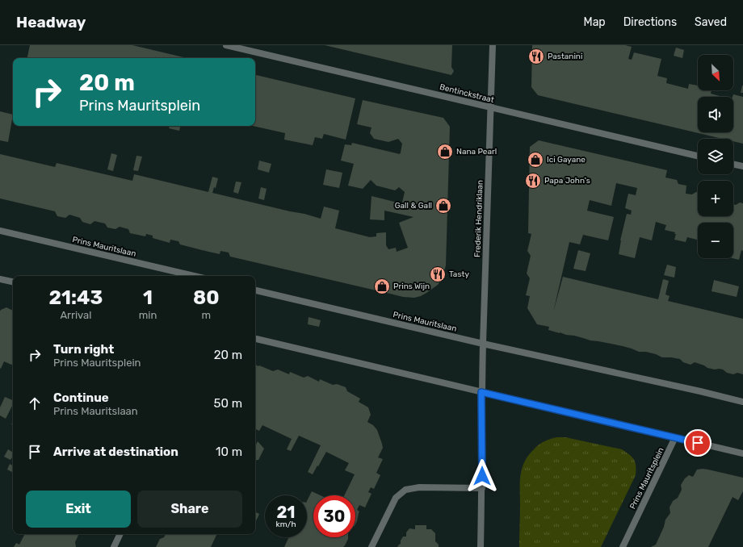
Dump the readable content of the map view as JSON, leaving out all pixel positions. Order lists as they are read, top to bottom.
{
  "streets": {
    "street": [
      "Bentinckstraat",
      "Frederik Hendriklaan",
      "Prins Mauritslaan",
      "Prins Mauritsplein"
    ]
  },
  "crossings": [
    ["Bentinckstraat", "Frederik Hendriklaan"],
    ["Frederik Hendriklaan", "Prins Mauritslaan"]
  ],
  "places": {
    "restaurant": ["Pastanini", "Papa John's", "Tasty"],
    "shop": [
      "Nana Pearl",
      "Ici Gayane",
      "Gall & Gall",
      "Prins Wijn"
    ]
  },
  "north": "bottom right",
  "page": {
    "header": "Headway",
    "nav": ["Map", "Directions", "Saved"],
    "map_buttons": ["+", "−"],
    "turn": ["20 m", "Prins Mauritsplein"],
    "eta": [
      "21:43",
      "Arrival",
      "1",
      "min",
      "80",
      "m"
    ],
    "list": [
      {
        "name": "Turn right",
        "note": "Prins Mauritsplein",
        "value": "20 m"
      },
      {
        "name": "Continue",
        "note": "Prins Mauritslaan",
        "value": "50 m"
      },
      {
        "name": "Arrive at destination",
        "value": "10 m"
      }
    ],
    "buttons": ["Exit", "Share"],
    "speed": "21 km/h",
    "limit": "30"
  }
}
